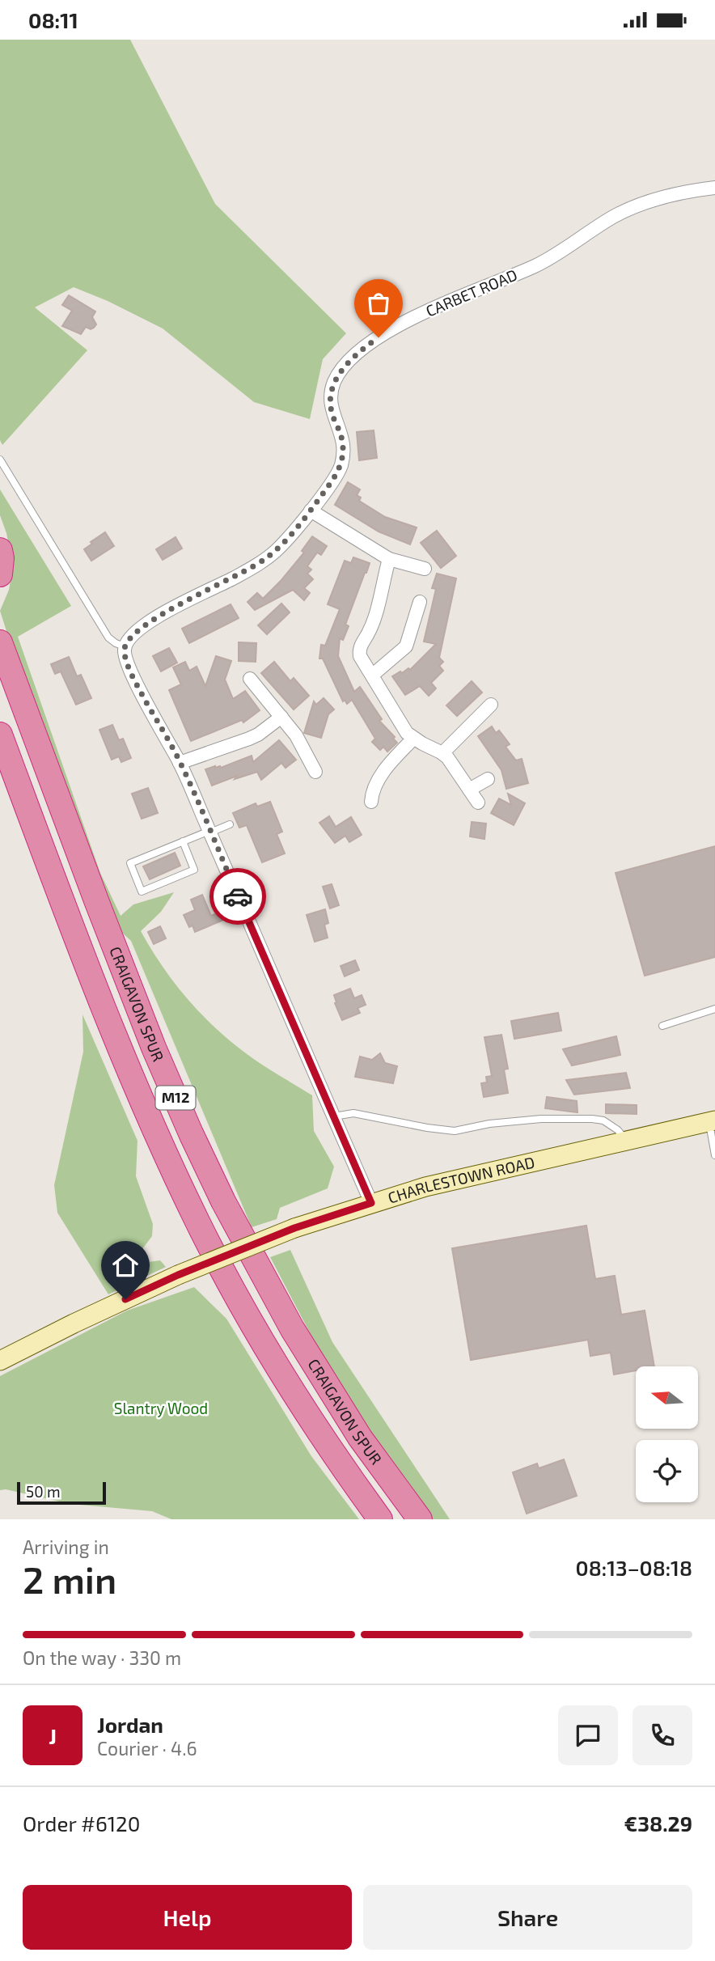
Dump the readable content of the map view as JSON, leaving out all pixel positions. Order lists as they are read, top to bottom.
{
  "streets": {
    "highway": ["CRAIGAVON SPUR", "M12"],
    "main road": ["CHARLESTOWN ROAD"],
    "street": ["CARBET ROAD"]
  },
  "parks": ["Slantry Wood"],
  "scale_bar": "50 m",
  "north": "left",
  "page": {
    "status": "08:11",
    "scale": "50 m",
    "heading": ["2 min", "Arriving in", "08:13–08:18"],
    "panel": [
      "Jordan",
      "Courier · 4.6",
      "Order #6120",
      "€38.29"
    ],
    "bar": "On the way · 330 m",
    "round": "J",
    "buttons": ["Help", "Share"]
  }
}
